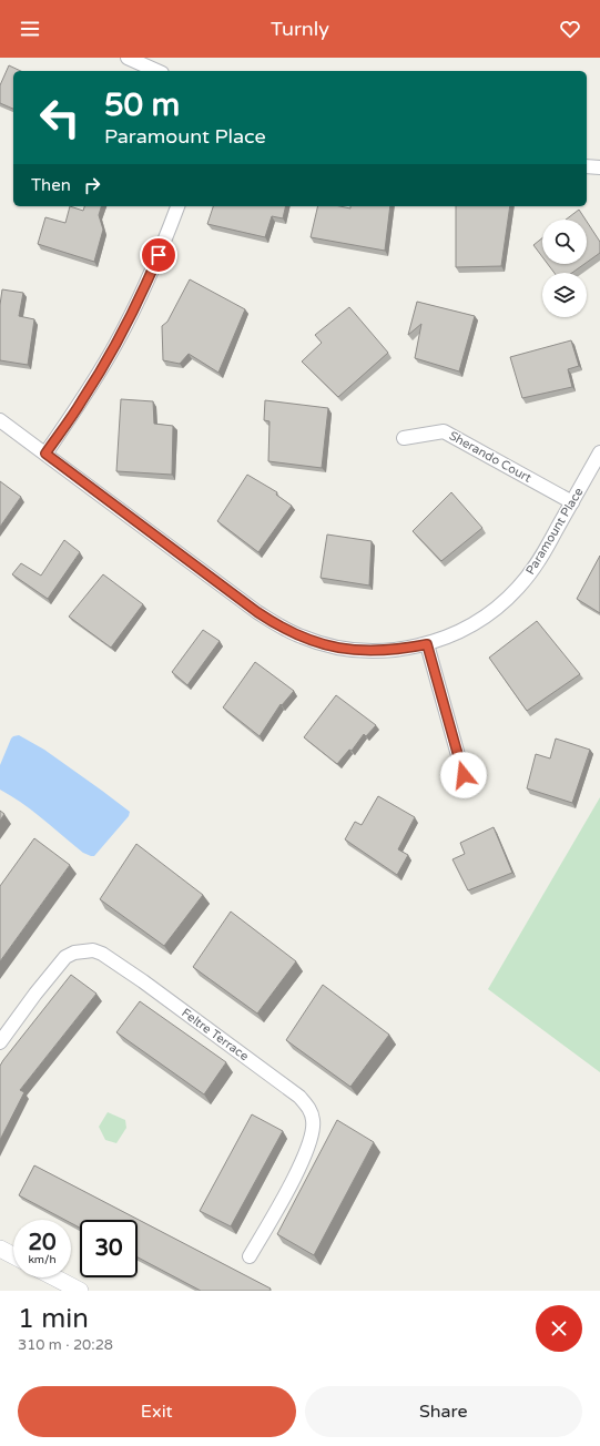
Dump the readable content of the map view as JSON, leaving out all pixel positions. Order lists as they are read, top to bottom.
{
  "streets": {
    "street": ["Sherando Court", "Paramount Place", "Feltre Terrace"]
  },
  "crossings": [
    ["Sherando Court", "Paramount Place"]
  ],
  "page": {
    "header": "Turnly",
    "turn": ["50 m", "Paramount Place"],
    "then": "Then",
    "speed": "20 km/h",
    "limit": "30",
    "heading": ["1 min", "310 m · 20:28"],
    "buttons": ["Exit", "Share"]
  }
}
